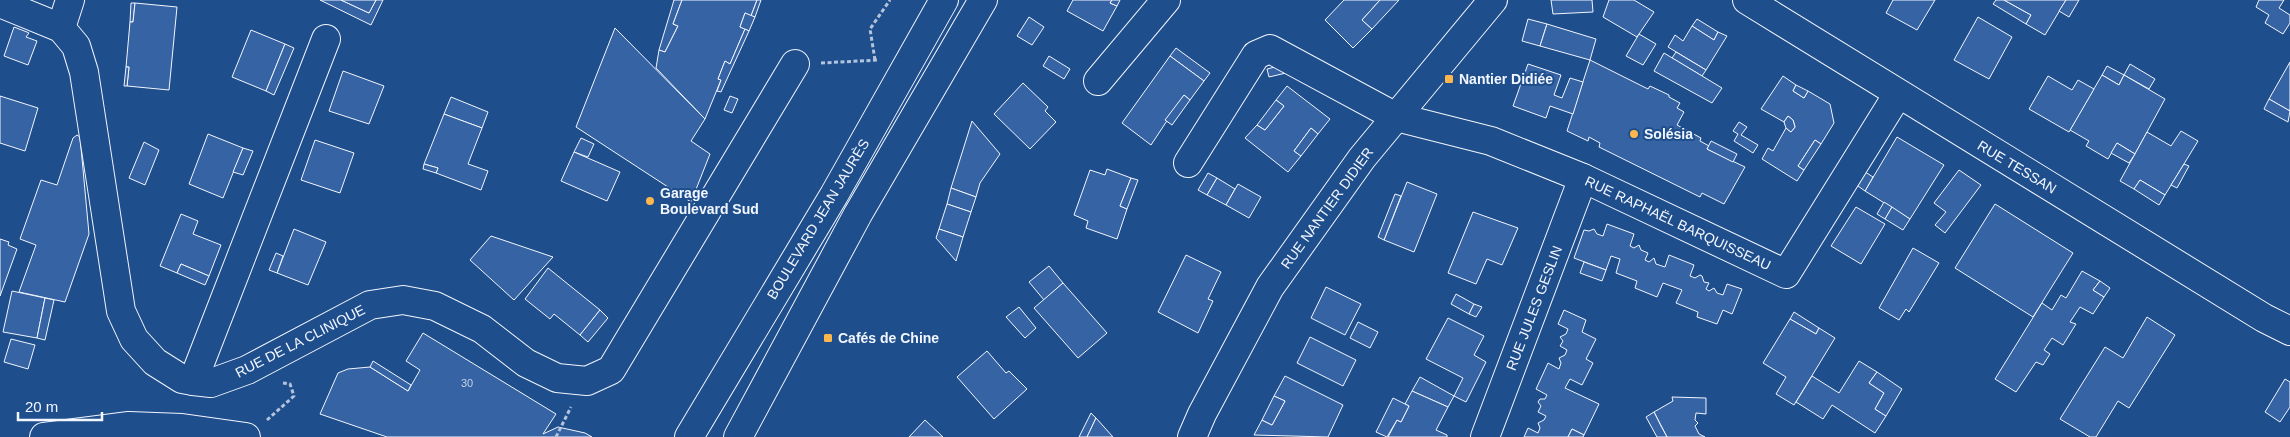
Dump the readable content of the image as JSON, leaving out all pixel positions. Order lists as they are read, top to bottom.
{
  "streets": {
    "street": [
      "RUE TESSAN",
      "RUE NANTIER DIDIER",
      "BOULEVARD JEAN JAURÈS",
      "RUE RAPHAËL BARQUISSEAU",
      "RUE JULES GESLIN",
      "RUE DE LA CLINIQUE"
    ]
  },
  "crossings": [
    ["RUE TESSAN", "RUE RAPHAËL BARQUISSEAU"],
    ["RUE NANTIER DIDIER", "RUE RAPHAËL BARQUISSEAU"],
    ["RUE RAPHAËL BARQUISSEAU", "RUE JULES GESLIN"]
  ],
  "places": {
    "transit": ["Nantier Didiée", "Cafés de Chine"],
    "other": ["Solésia", "Garage Boulevard Sud"]
  },
  "house_numbers": ["30"],
  "scale_bar": "20 m"
}
